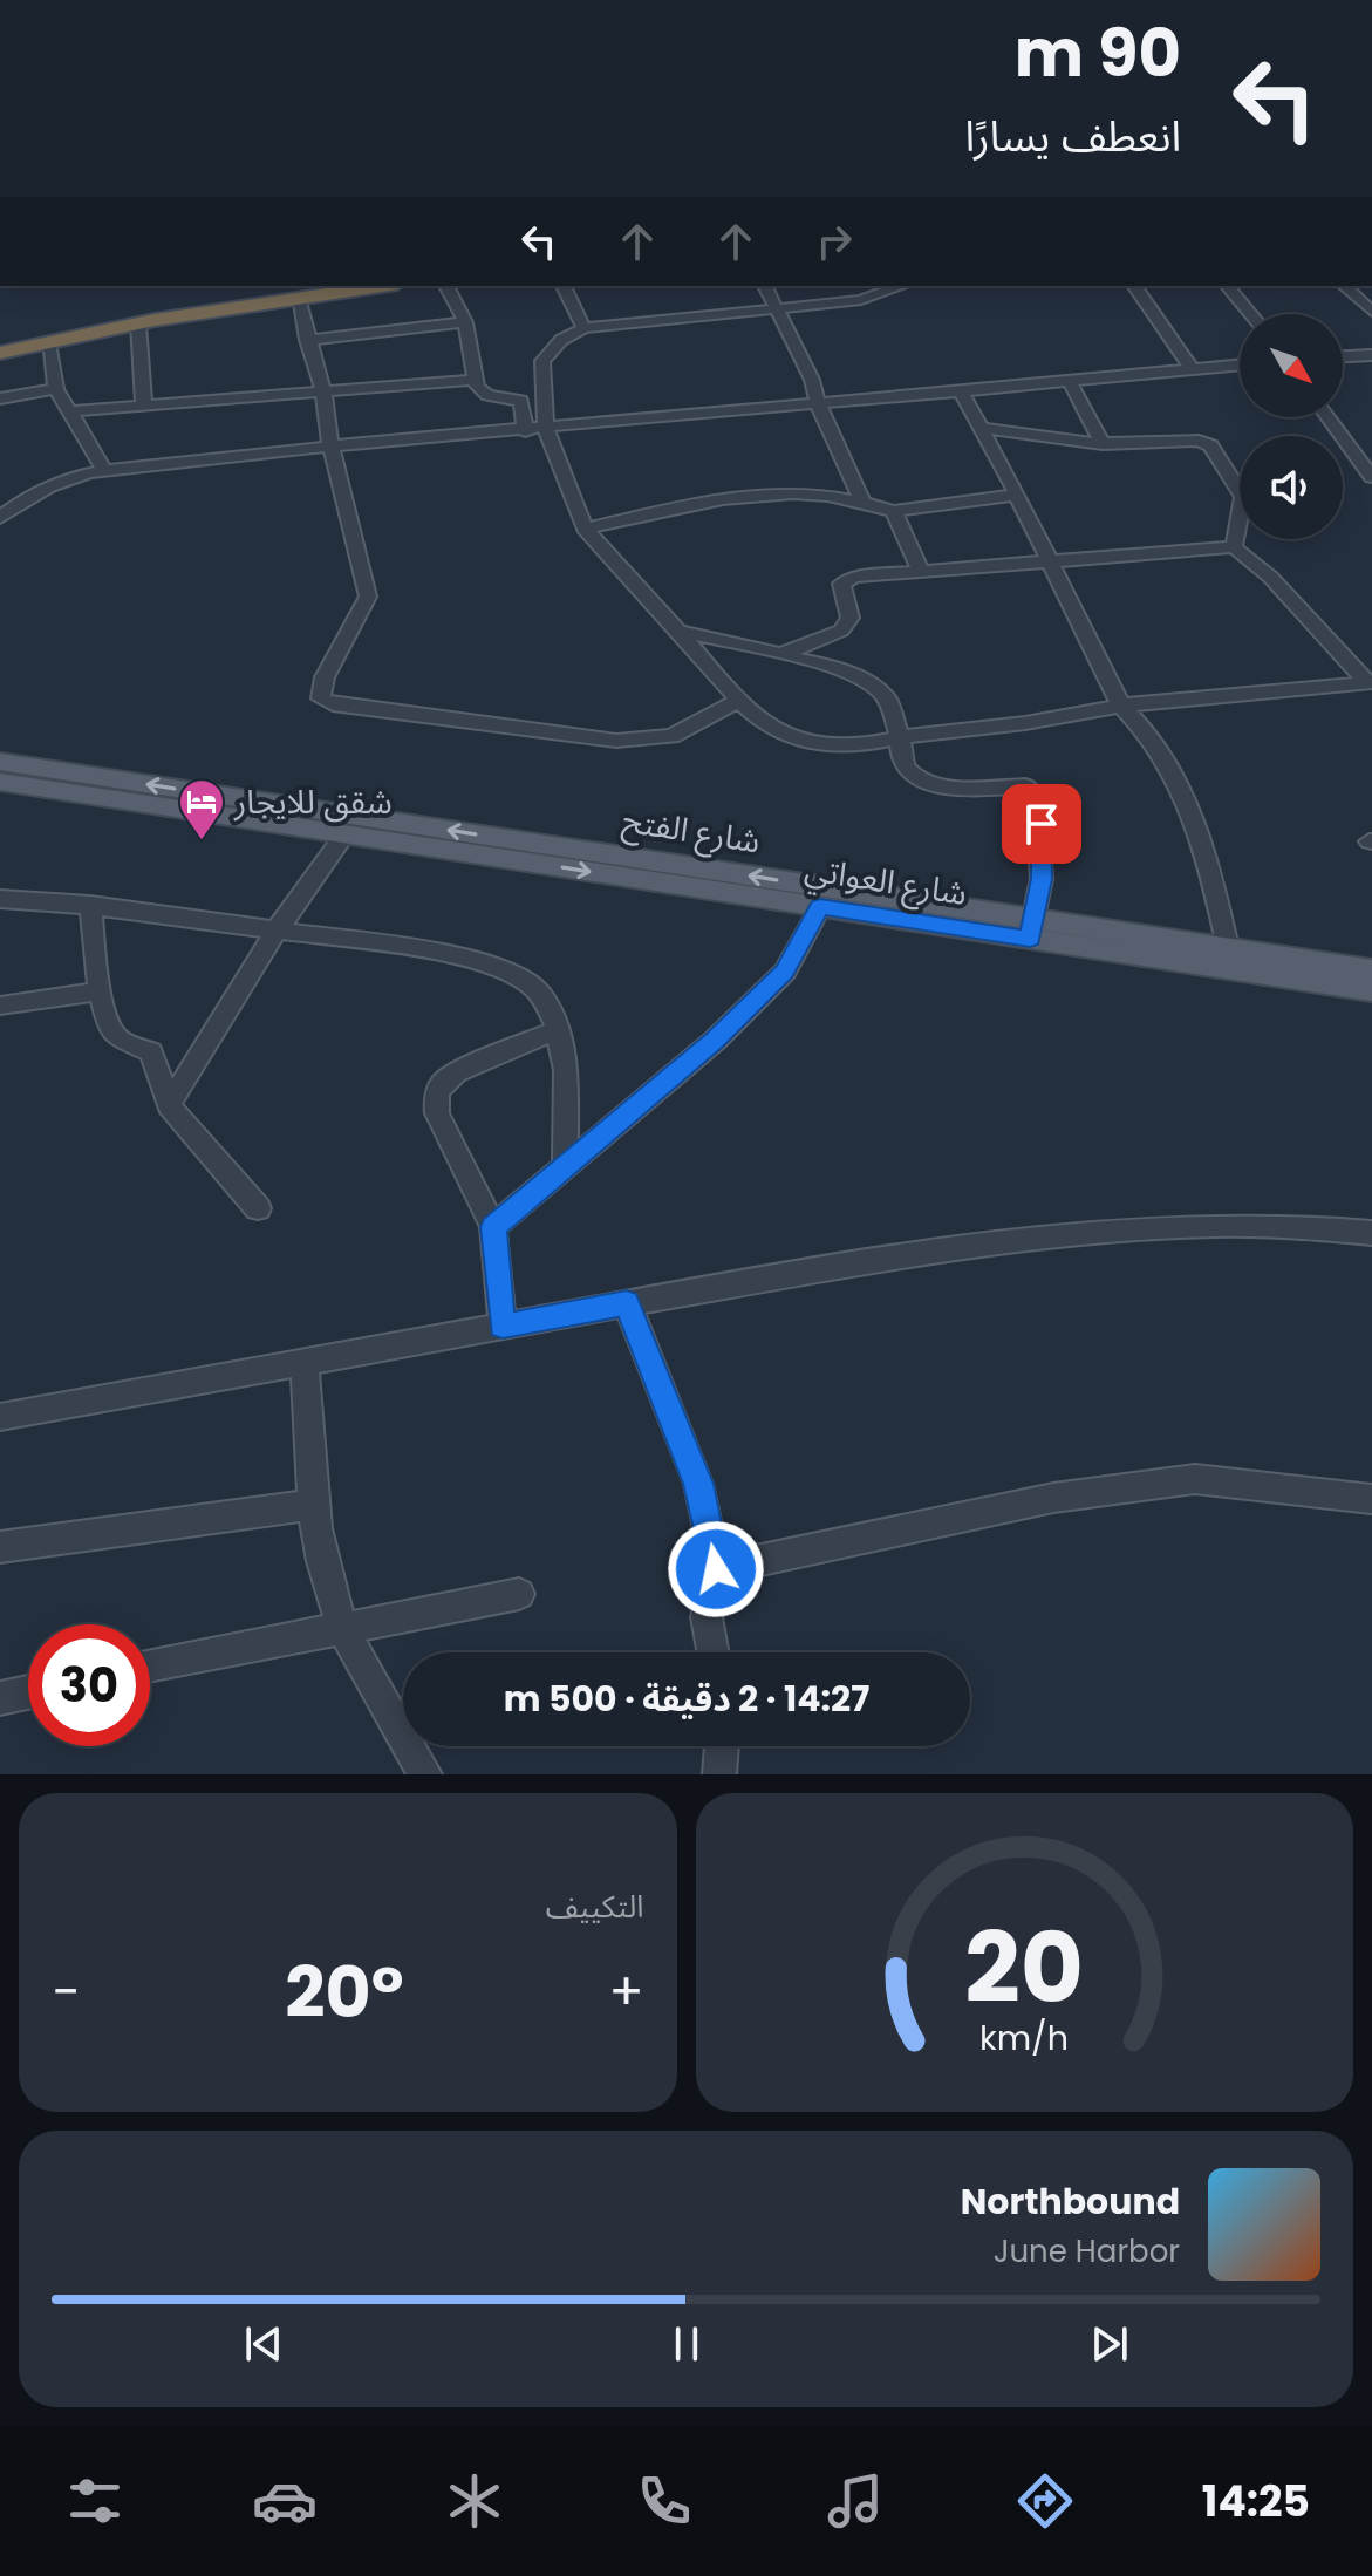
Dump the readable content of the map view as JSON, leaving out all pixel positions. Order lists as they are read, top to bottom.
{
  "streets": {
    "main road": ["شارع الفتح", "شارع العواتي"]
  },
  "crossings": [
    ["شارع الفتح", "شارع العواتي"]
  ],
  "one_way": ["شارع الفتح"],
  "places": {
    "hotel": ["شقق للايجار"]
  },
  "north": "bottom right",
  "page": {
    "turn": ["90 m", "انعطف يسارًا"],
    "limit": "30",
    "trip": "14:27 · 2 دقيقة · 500 m",
    "tile": "التكييف",
    "heat": ["−", "20°", "+"],
    "song": ["Northbound", "June Harbor"],
    "tabs": "14:25",
    "gauge": ["20", "km/h"]
  }
}
